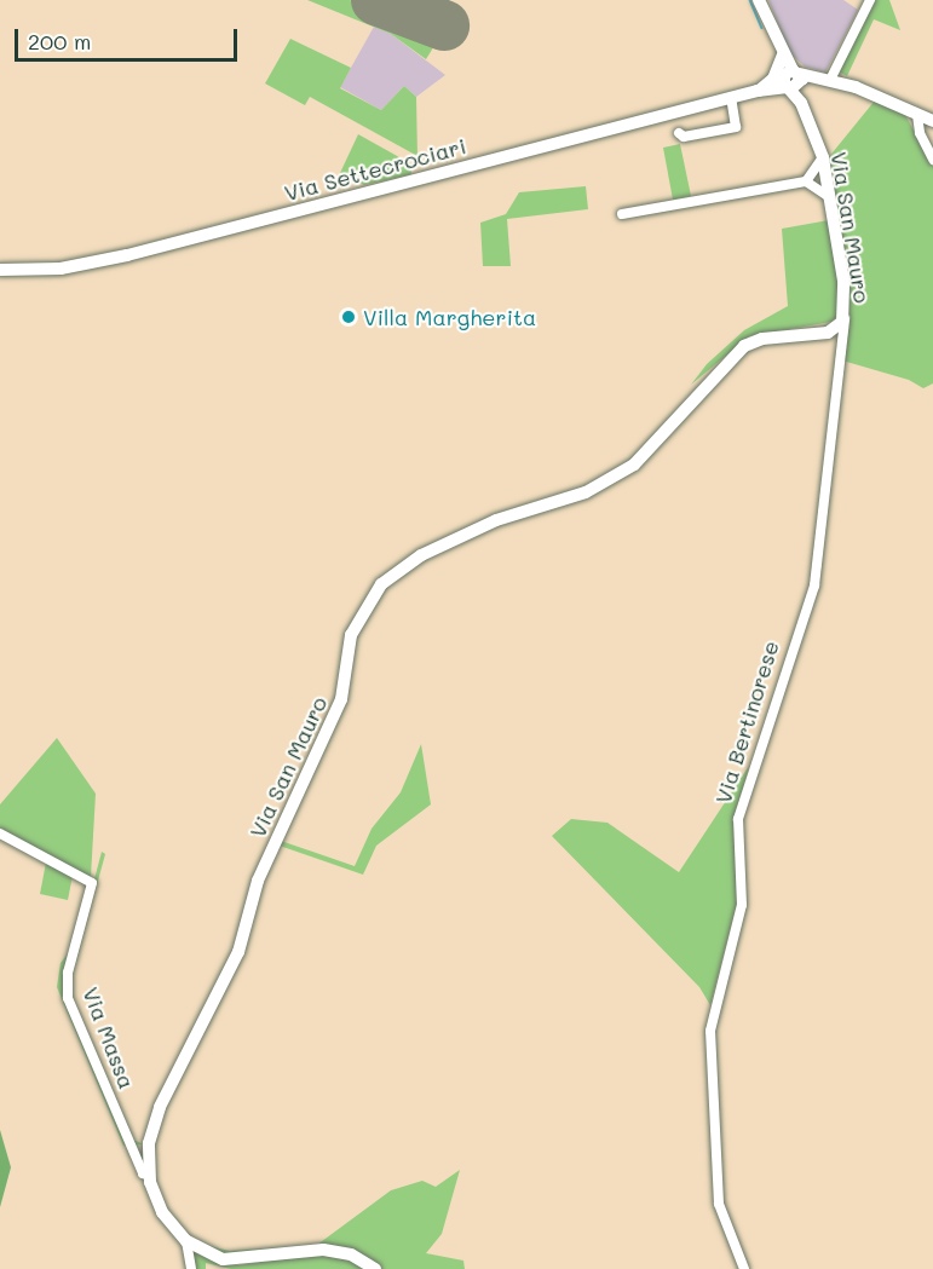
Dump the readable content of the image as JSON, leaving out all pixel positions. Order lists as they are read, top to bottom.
{
  "streets": {
    "main road": ["Via Settecrociari", "Via San Mauro"],
    "street": ["Via Bertinorese", "Via Massa"]
  },
  "crossings": [
    ["Via Settecrociari", "Via San Mauro"],
    ["Via San Mauro", "Via Bertinorese"],
    ["Via San Mauro", "Via Massa"]
  ],
  "places": ["Villa Margherita"],
  "scale_bar": "200 m"
}
